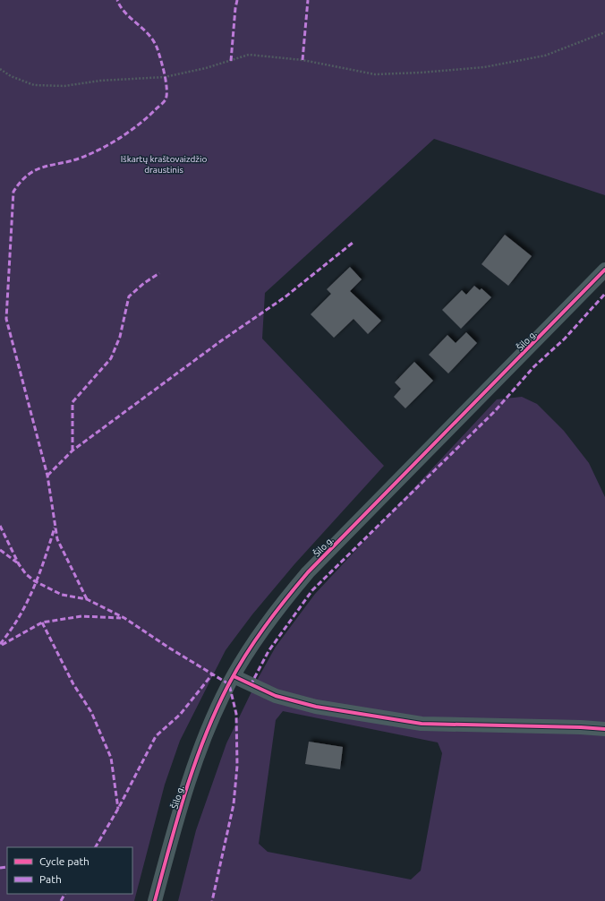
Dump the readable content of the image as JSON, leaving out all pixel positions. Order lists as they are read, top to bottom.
{
  "streets": {
    "street": ["Šilo g."]
  },
  "parks": ["Iškartų kraštovaizdžio draustinis"],
  "legend": ["Cycle path", "Path"]
}
